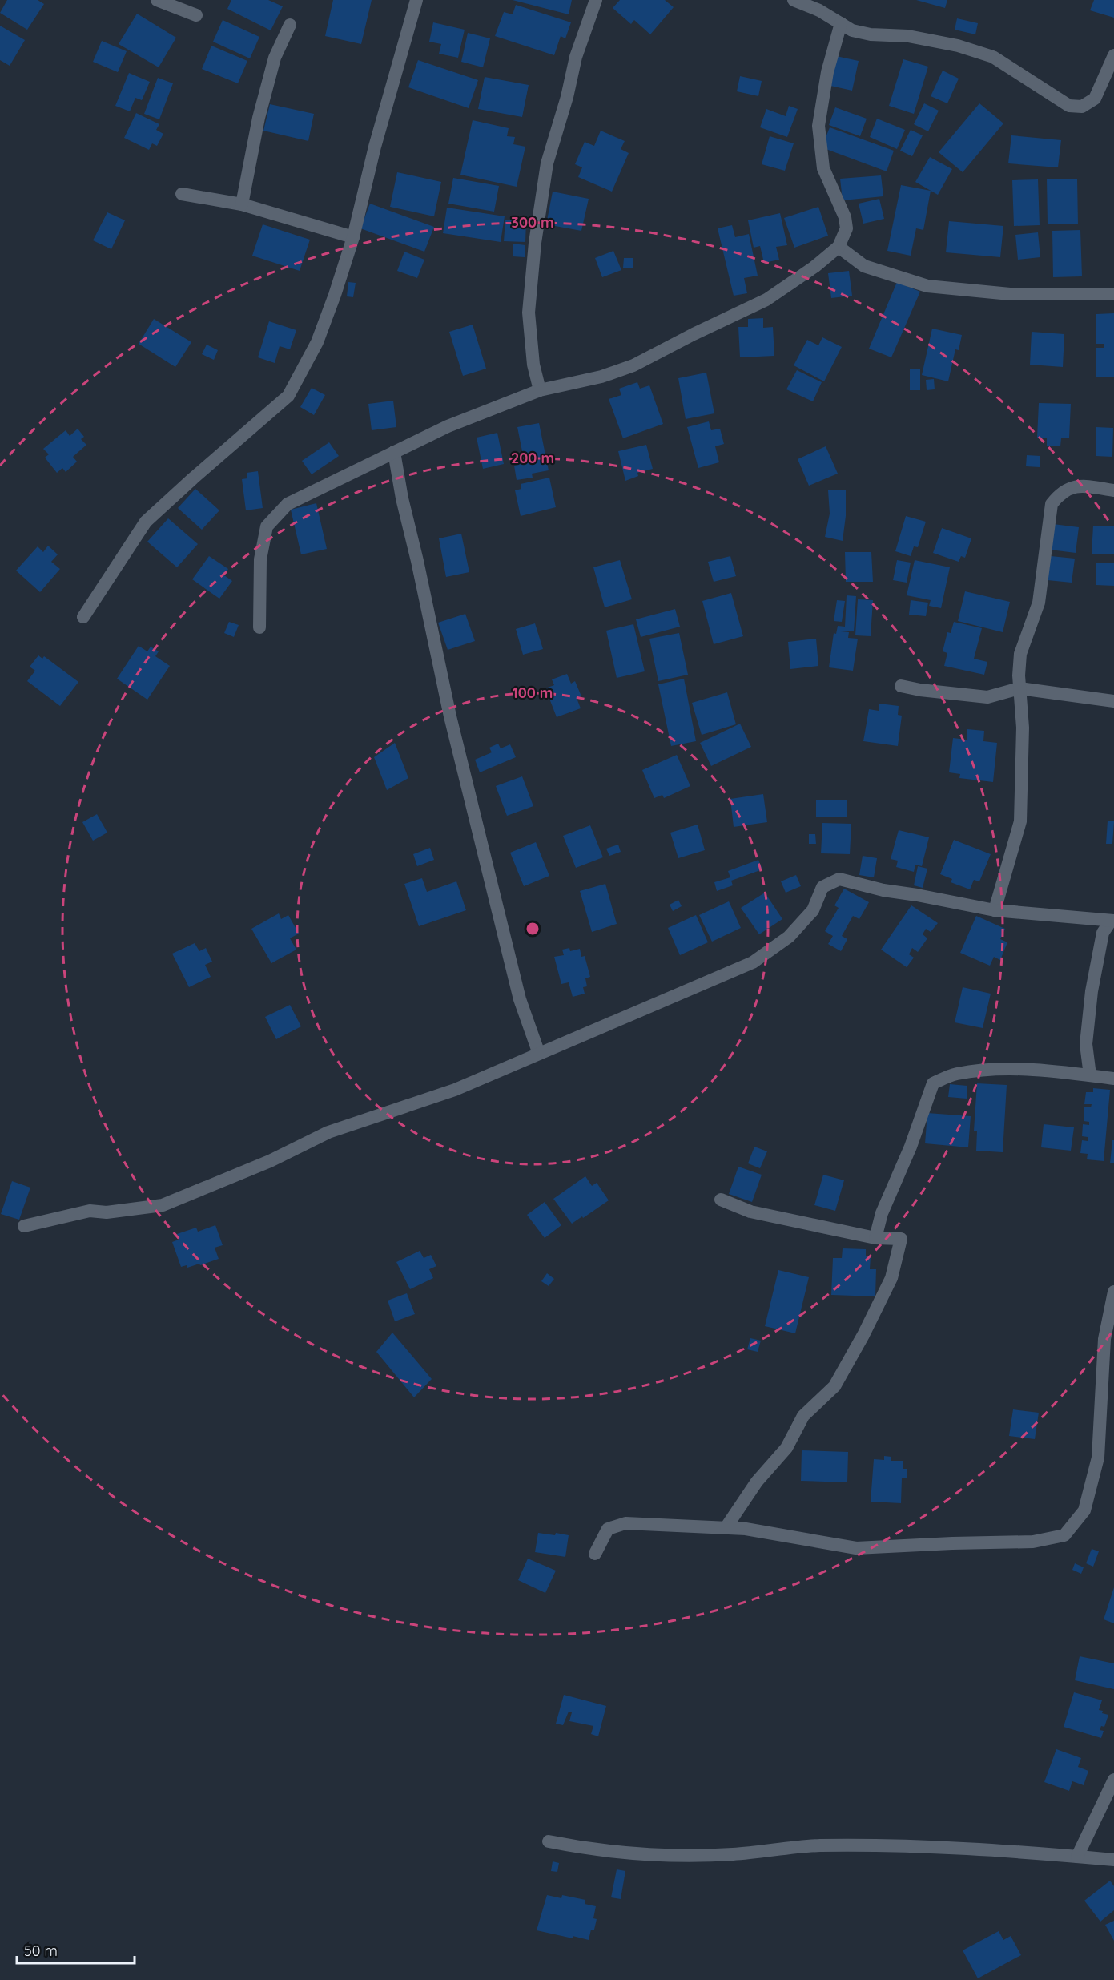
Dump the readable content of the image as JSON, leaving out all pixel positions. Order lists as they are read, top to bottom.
{
  "scale_bar": "50 m",
  "rings": ["300 m", "200 m", "100 m"]
}
